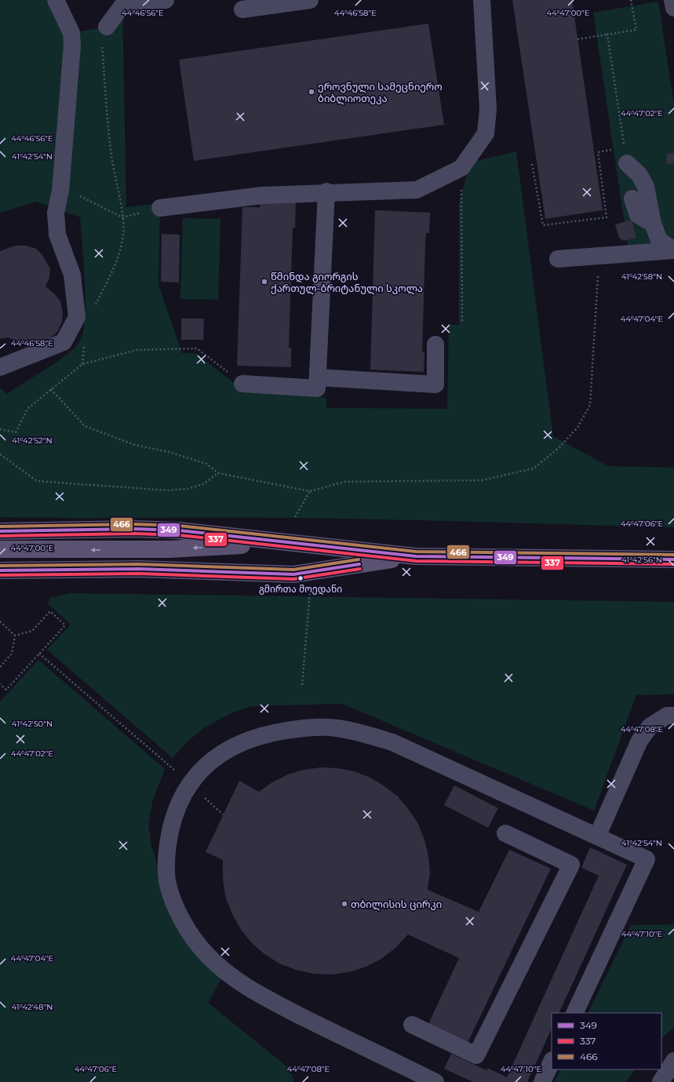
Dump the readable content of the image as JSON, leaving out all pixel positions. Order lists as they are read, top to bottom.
{
  "places": [
    "ეროვნული სამეცნიერო ბიბლიოთეკა",
    "წმინდა გიორგის ქართულ-ბრიტანული სკოლა",
    "გმირთა მოედანი",
    "თბილისის ცირკი"
  ],
  "lines": ["transit line 466", "transit line 349", "transit line 337"],
  "legend": ["349", "337", "466"],
  "coordinates": [
    "44°46'56\"E",
    "44°46'58\"E",
    "44°47'00\"E",
    "44°47'02\"E",
    "41°42'54\"N",
    "41°42'58\"N",
    "44°47'04\"E",
    "41°42'52\"N",
    "44°47'06\"E",
    "41°42'56\"N",
    "41°42'50\"N",
    "44°47'08\"E",
    "44°47'10\"E",
    "41°42'48\"N"
  ]
}
